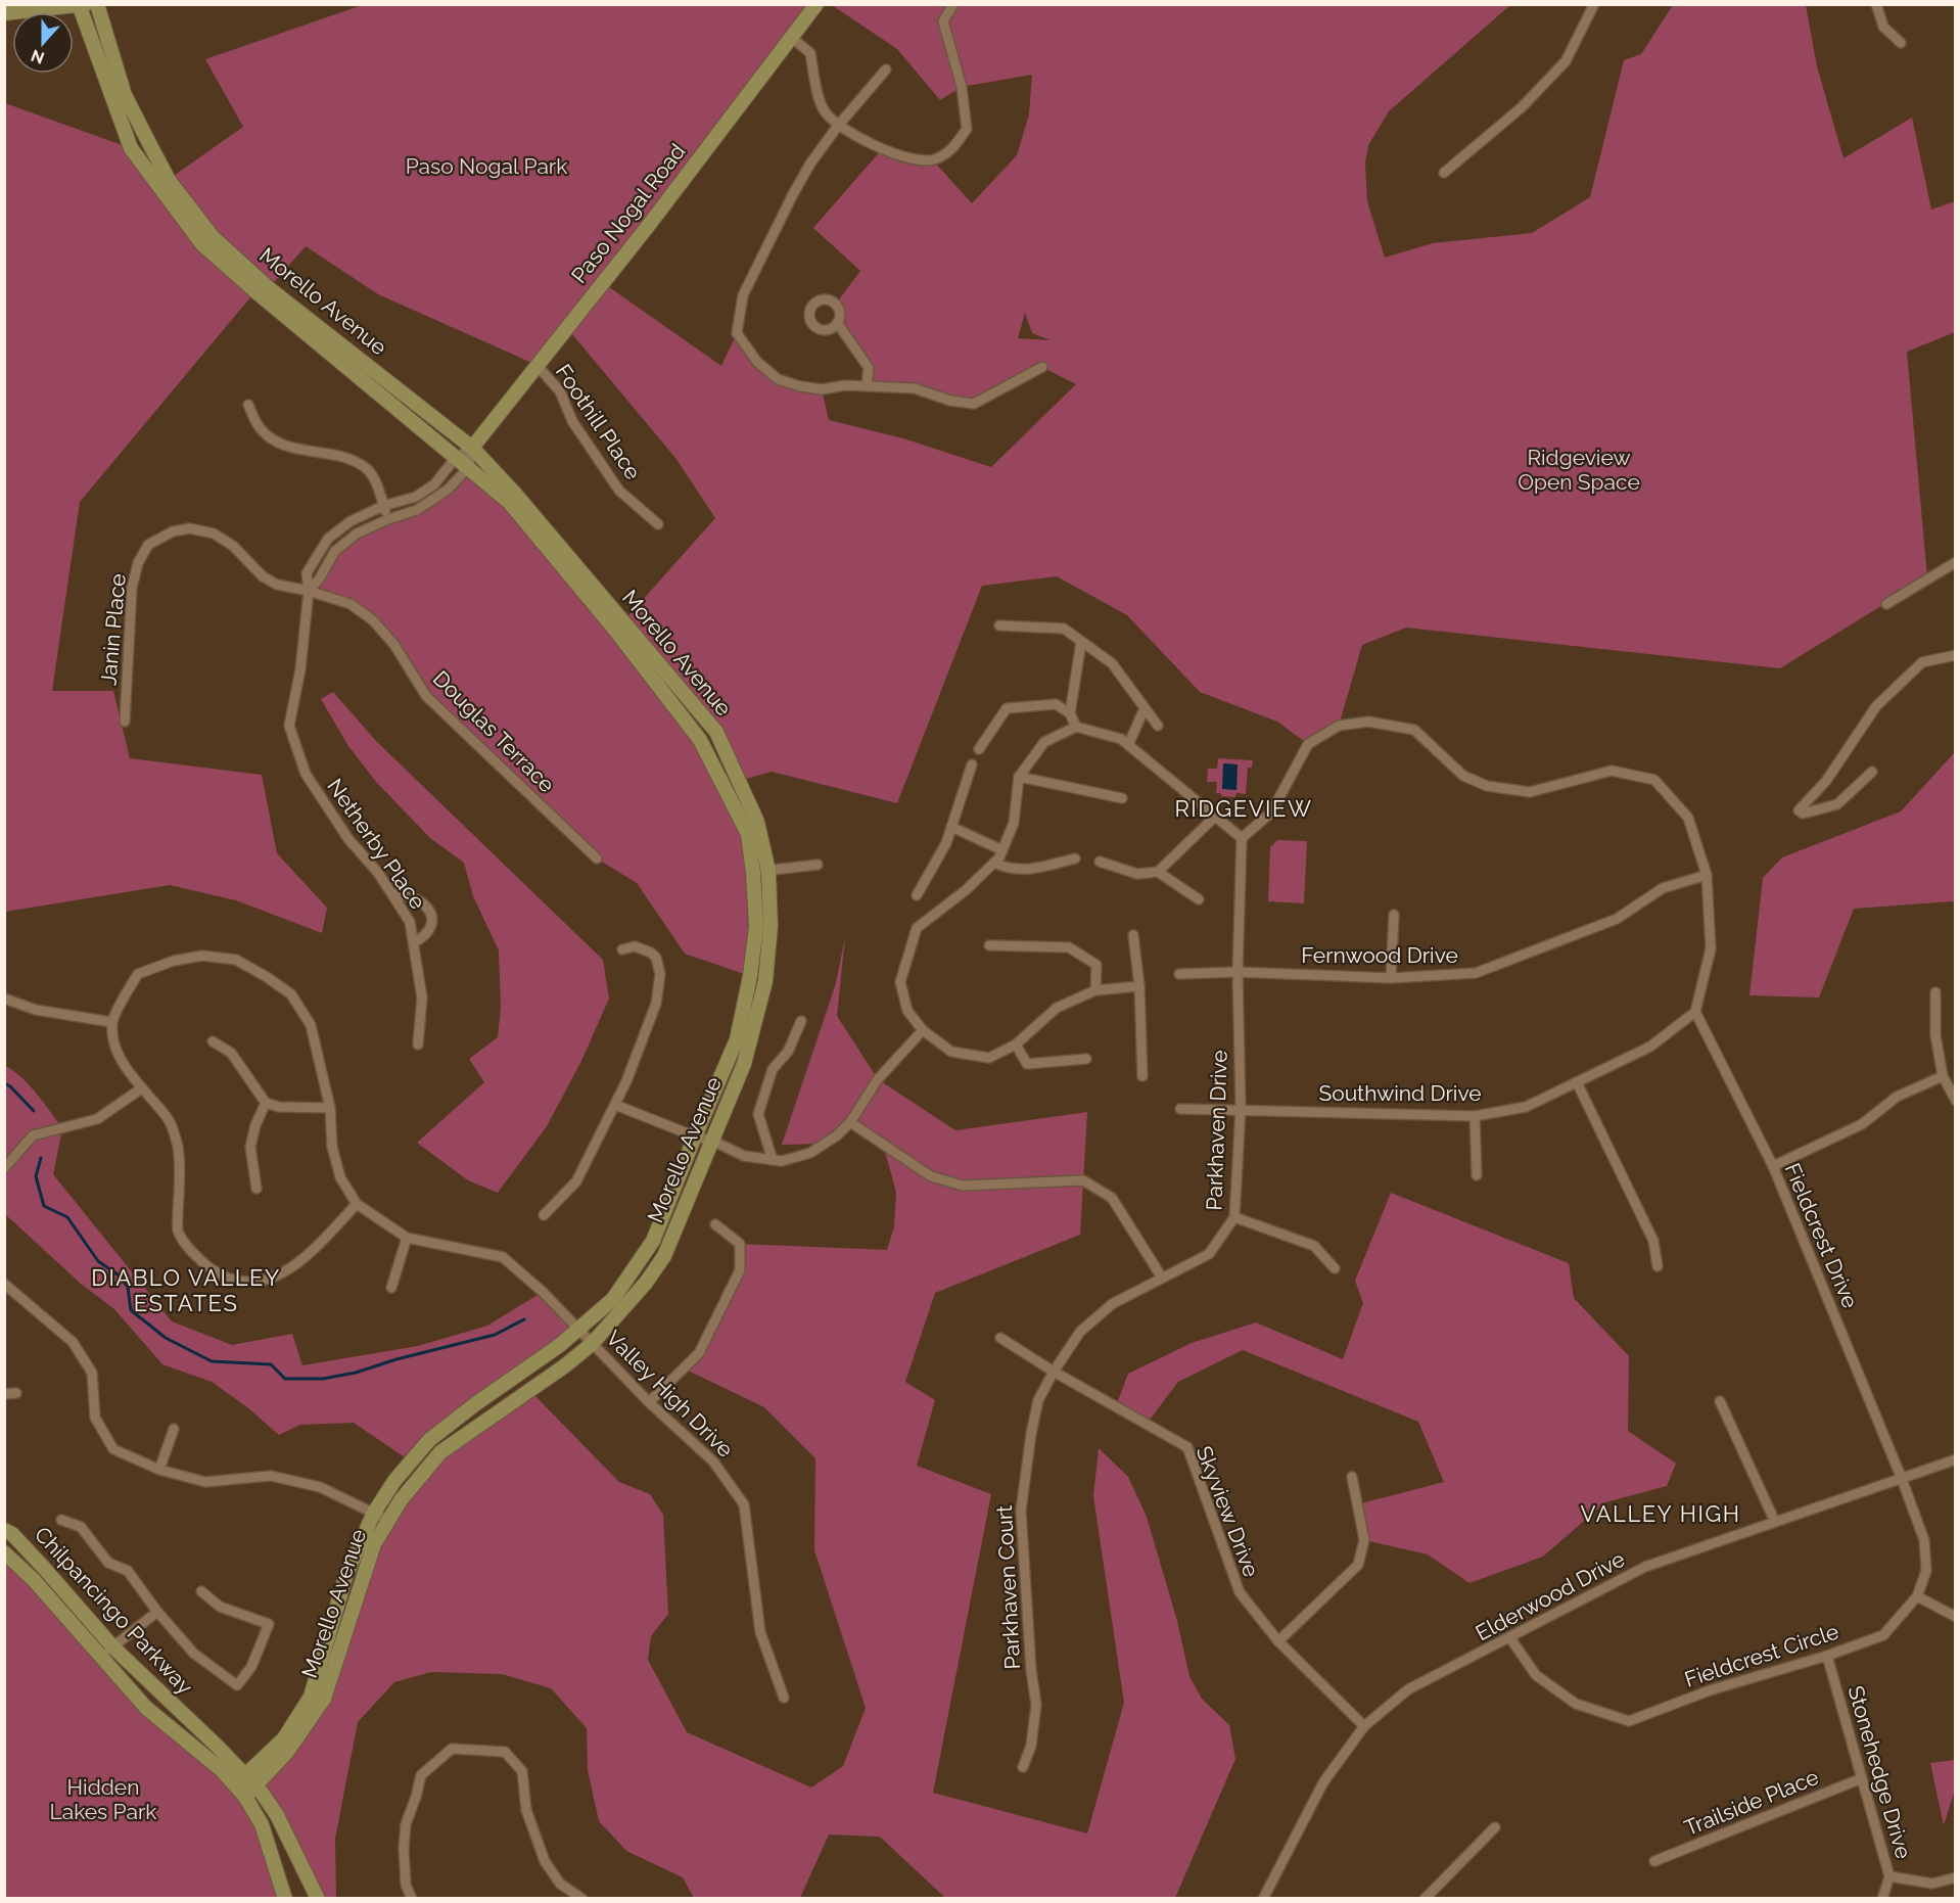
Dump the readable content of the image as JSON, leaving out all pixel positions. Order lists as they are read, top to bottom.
{
  "streets": {
    "street": [
      "Paso Nogal Road",
      "Morello Avenue",
      "Foothill Place",
      "Janin Place",
      "Douglas Terrace",
      "Netherby Place",
      "Fernwood Drive",
      "Southwind Drive",
      "Parkhaven Drive",
      "Fieldcrest Drive",
      "Valley High Drive",
      "Skyview Drive",
      "Parkhaven Court",
      "Elderwood Drive",
      "Chilpancingo Parkway",
      "Fieldcrest Circle",
      "Stonehedge Drive",
      "Trailside Place"
    ]
  },
  "crossings": [
    ["Paso Nogal Road", "Morello Avenue"],
    ["Paso Nogal Road", "Foothill Place"],
    ["Morello Avenue", "Netherby Place"],
    ["Morello Avenue", "Valley High Drive"],
    ["Morello Avenue", "Chilpancingo Parkway"],
    ["Janin Place", "Douglas Terrace"],
    ["Janin Place", "Netherby Place"],
    ["Douglas Terrace", "Netherby Place"],
    ["Fernwood Drive", "Parkhaven Drive"],
    ["Southwind Drive", "Parkhaven Drive"],
    ["Southwind Drive", "Fieldcrest Drive"],
    ["Parkhaven Drive", "Skyview Drive"],
    ["Parkhaven Drive", "Parkhaven Court"],
    ["Fieldcrest Drive", "Elderwood Drive"],
    ["Fieldcrest Drive", "Fieldcrest Circle"],
    ["Skyview Drive", "Parkhaven Court"],
    ["Skyview Drive", "Elderwood Drive"],
    ["Elderwood Drive", "Fieldcrest Circle"],
    ["Fieldcrest Circle", "Stonehedge Drive"],
    ["Stonehedge Drive", "Trailside Place"]
  ],
  "districts": ["RIDGEVIEW", "DIABLO VALLEY ESTATES", "VALLEY HIGH"],
  "parks": ["Paso Nogal Park", "Ridgeview Open Space", "Hidden Lakes Park"],
  "north": "bottom"
}
